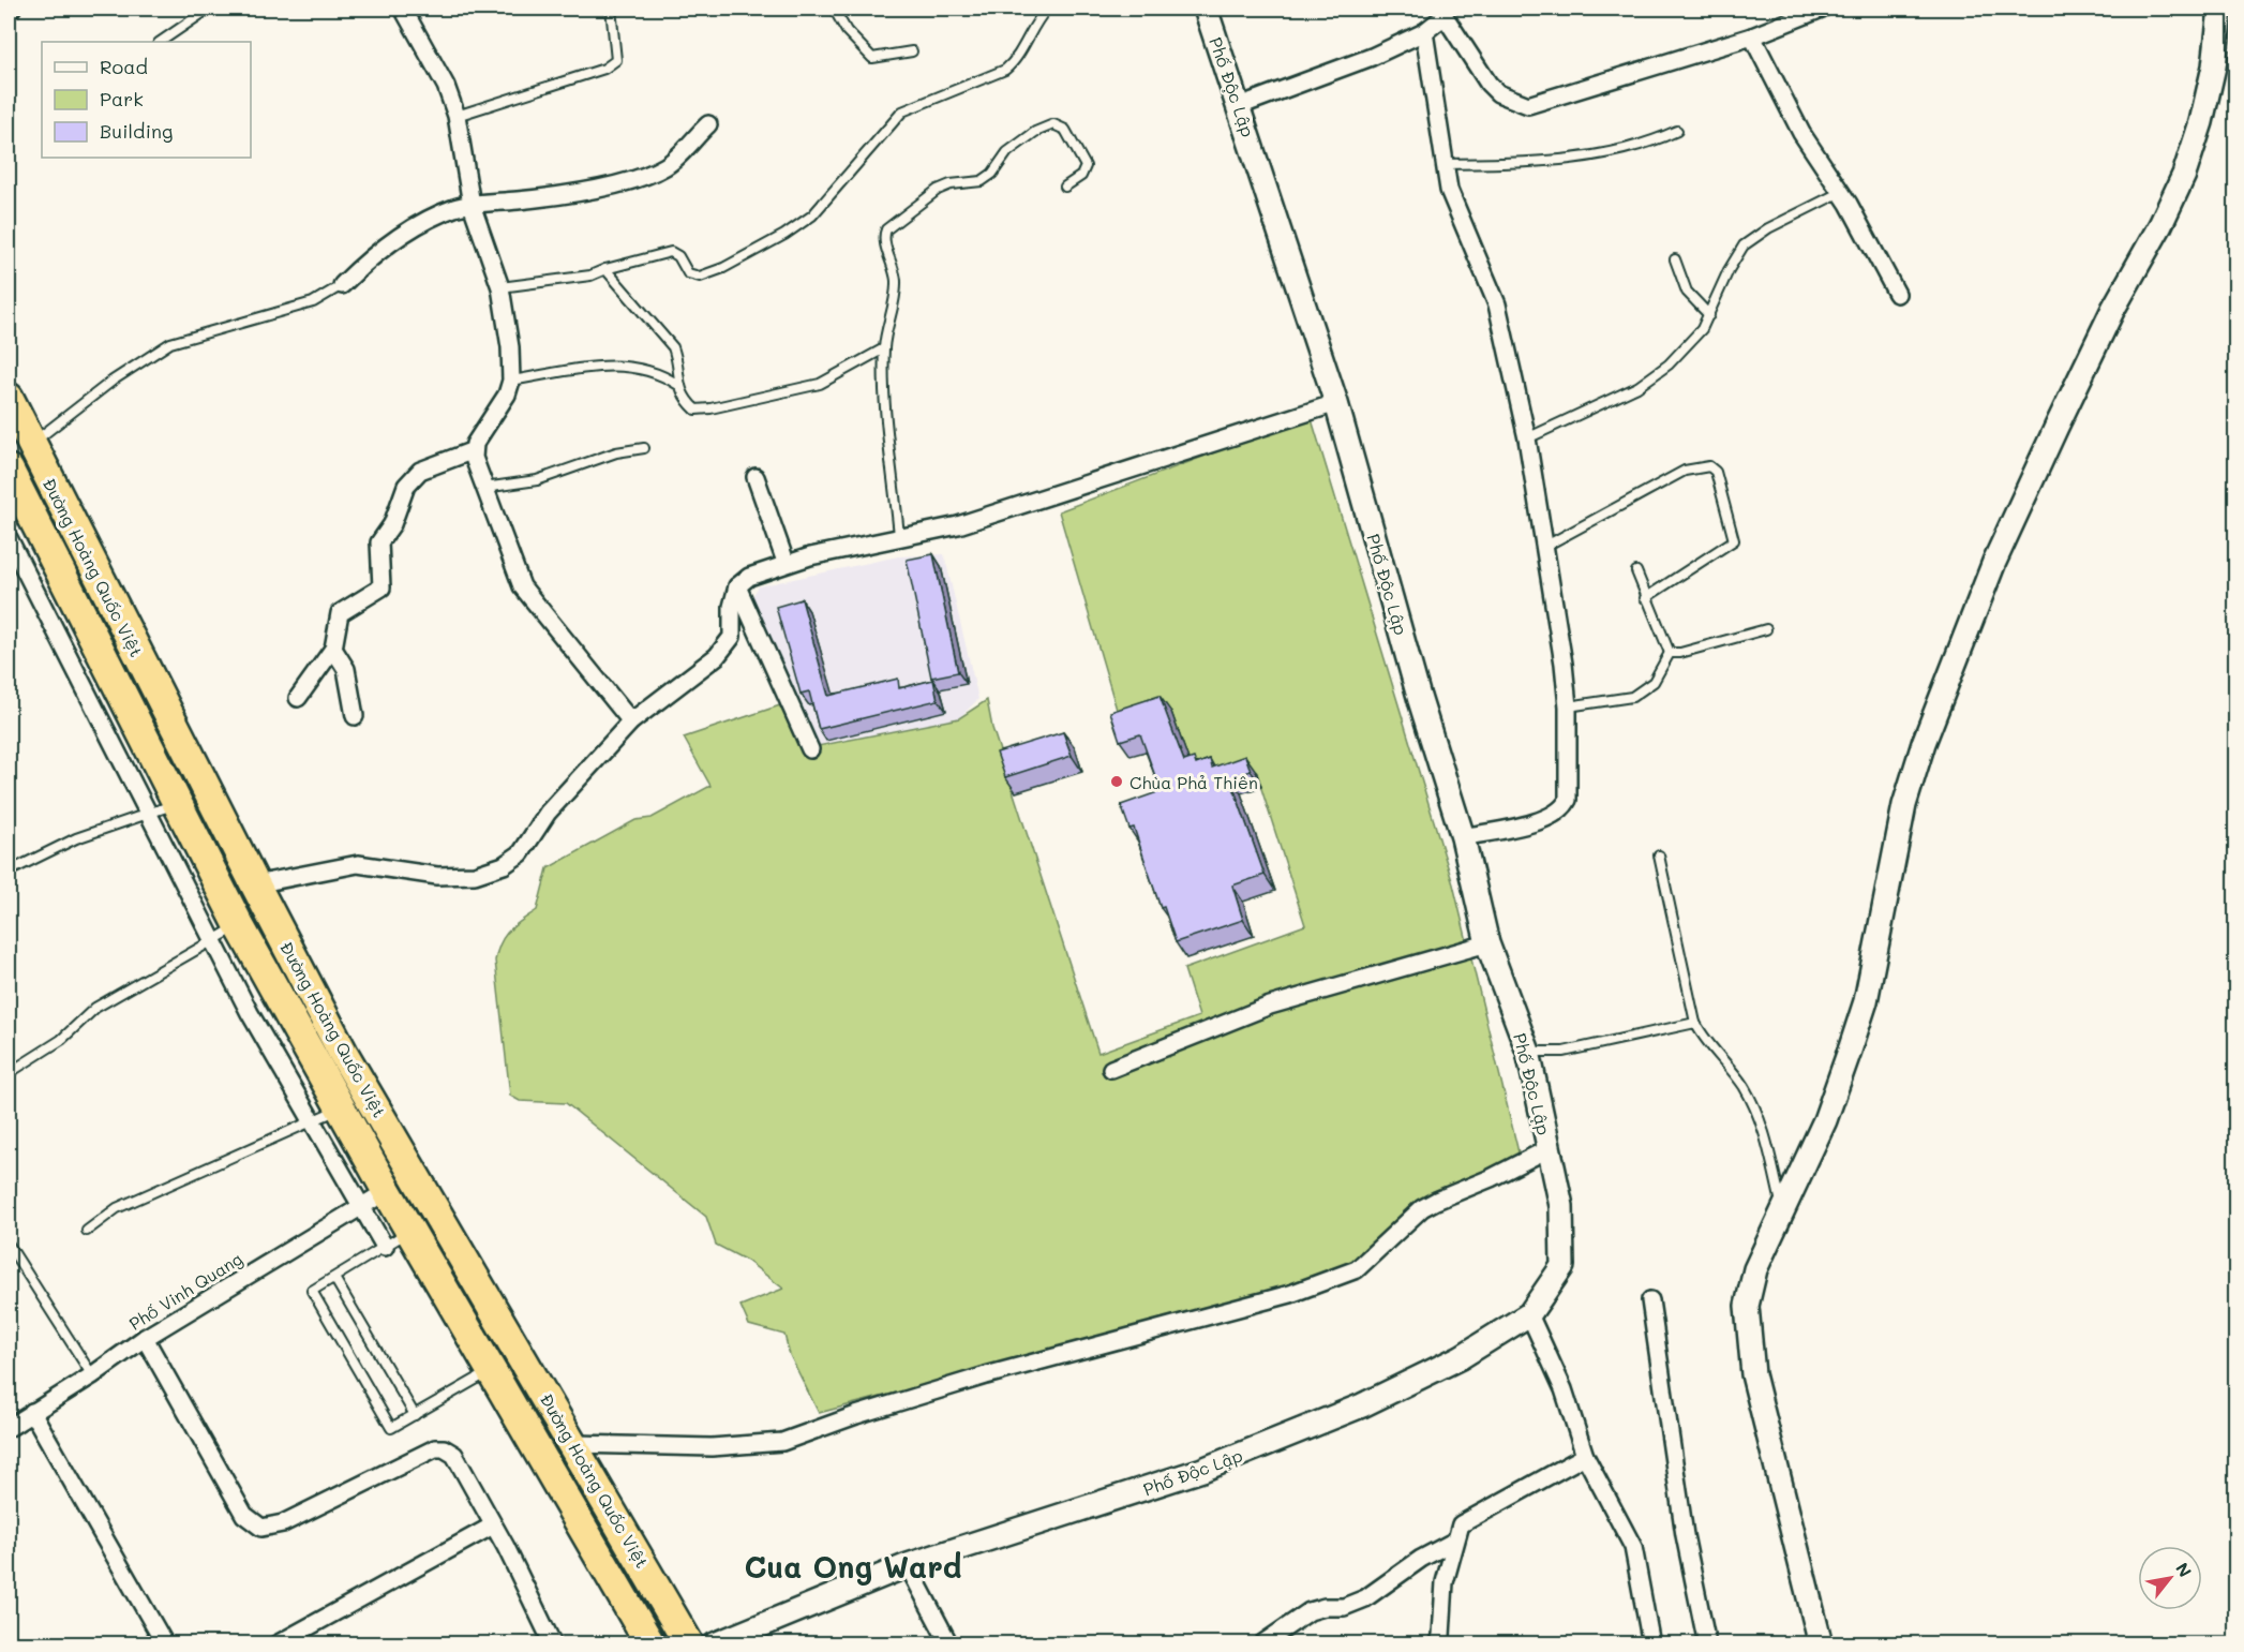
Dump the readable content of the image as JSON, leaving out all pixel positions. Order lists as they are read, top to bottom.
{
  "streets": {
    "highway": ["Đường Hoàng Quốc Việt"],
    "street": ["Phố Độc Lập", "Phố Vinh Quang"]
  },
  "crossings": [
    ["Đường Hoàng Quốc Việt", "Phố Vinh Quang"]
  ],
  "districts": ["Cua Ong Ward"],
  "places": ["Chùa Phả Thiên"],
  "legend": ["Road", "Park", "Building"],
  "north": "top right"
}
